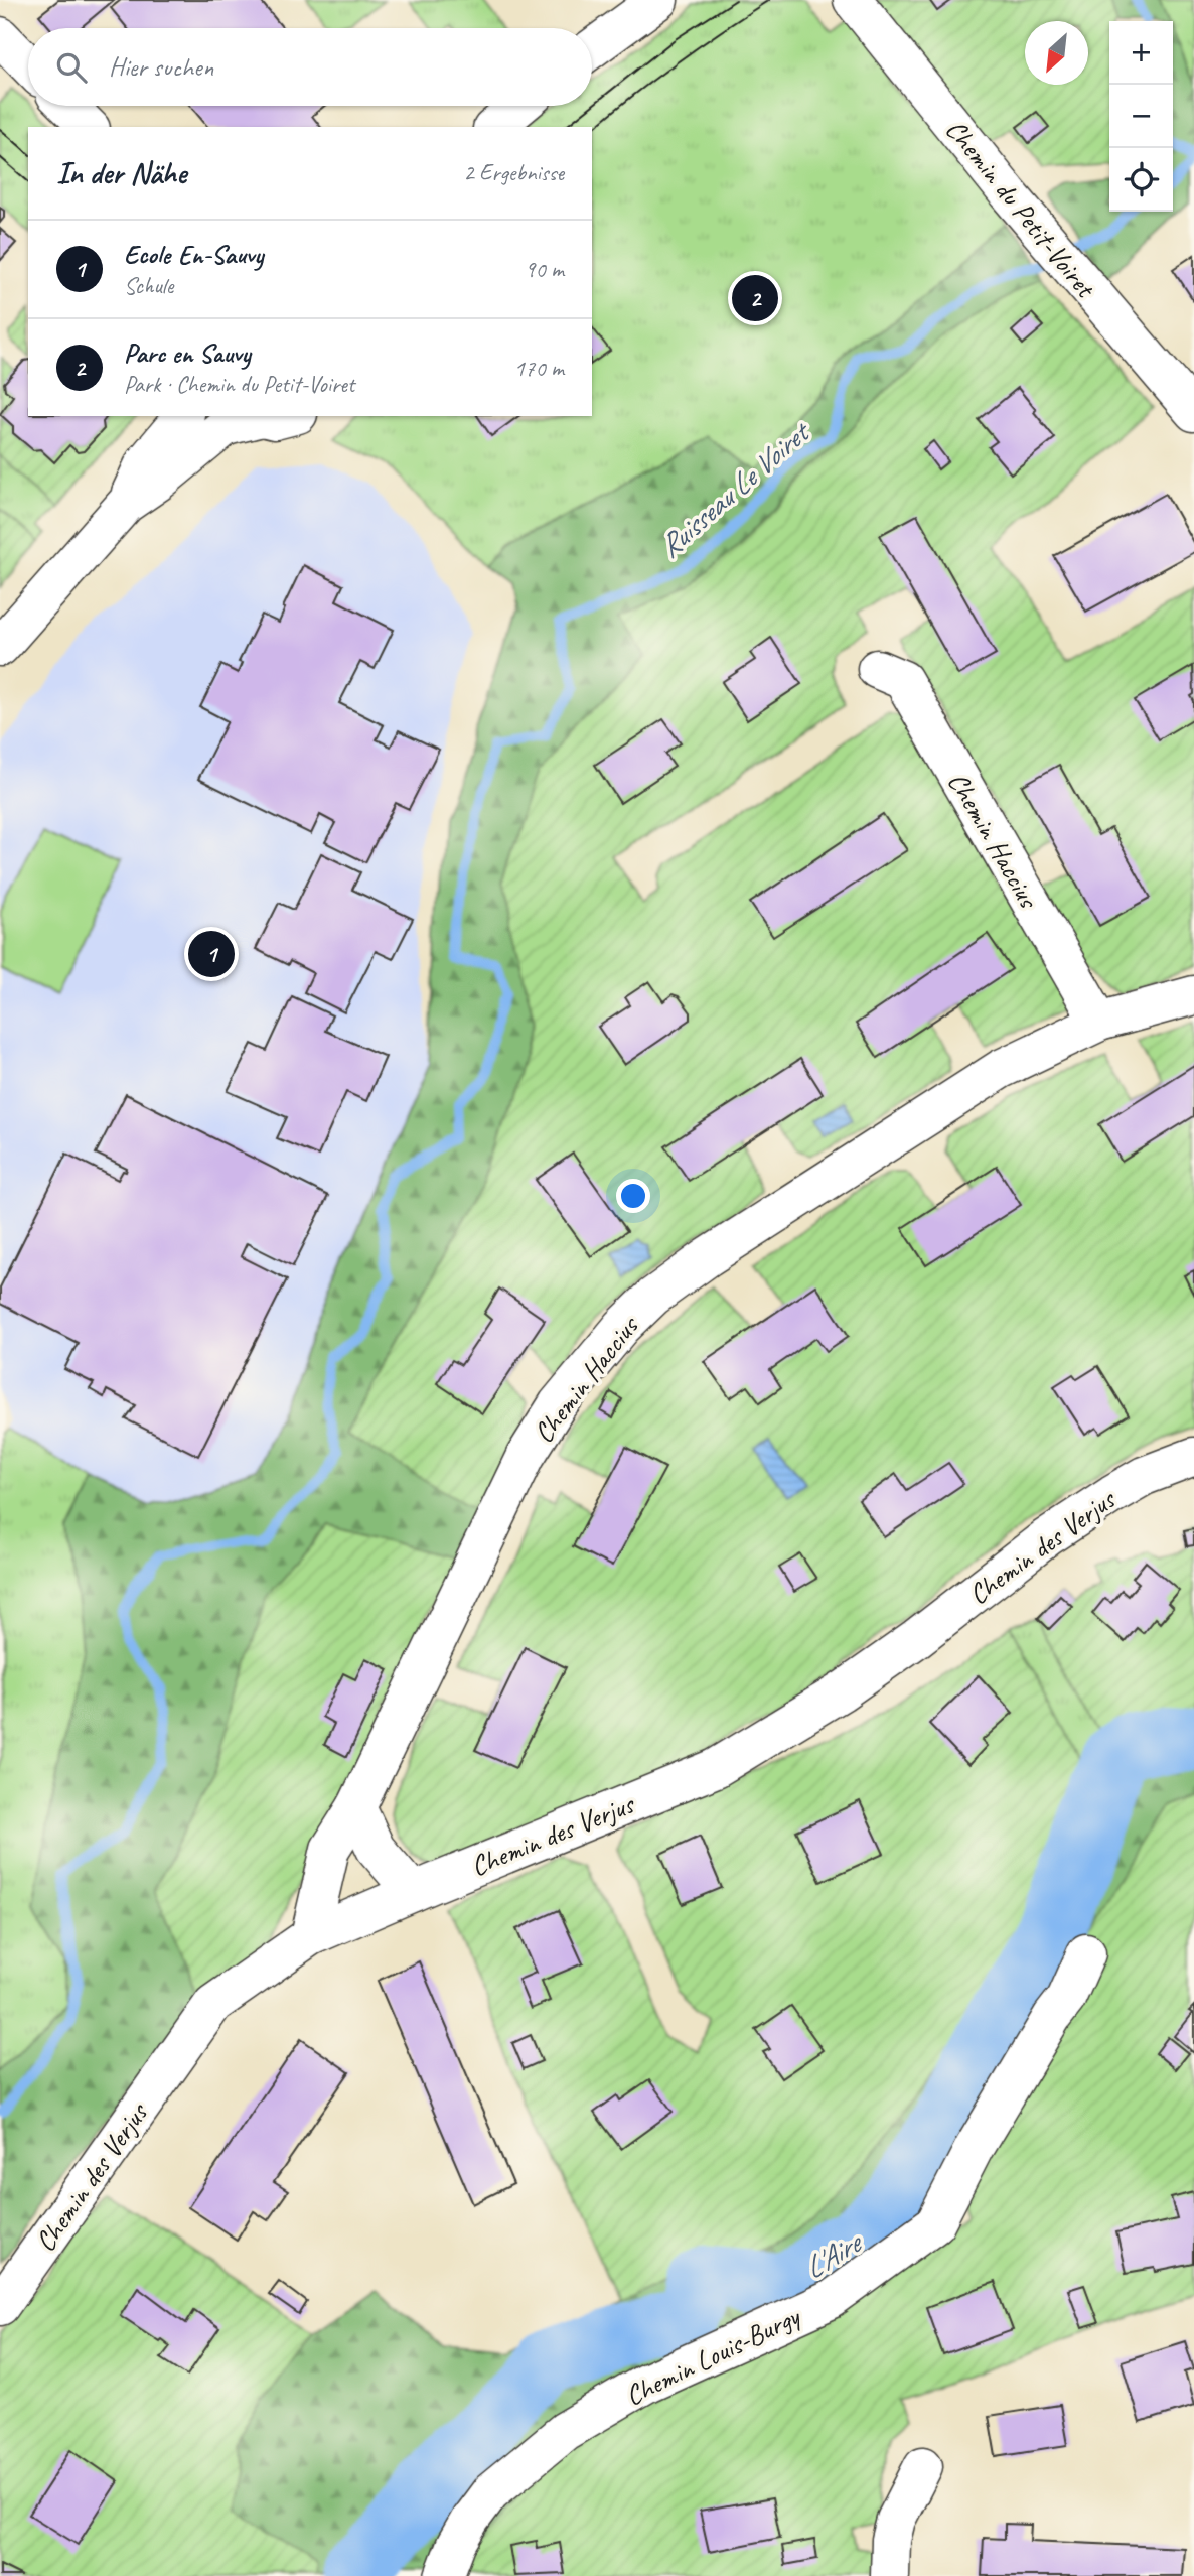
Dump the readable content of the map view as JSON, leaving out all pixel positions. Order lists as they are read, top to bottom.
{
  "streets": {
    "street": [
      "Chemin du Petit-Voiret",
      "Chemin Haccius",
      "Chemin des Verjus",
      "Chemin Louis-Burgy"
    ]
  },
  "crossings": [
    ["Chemin Haccius", "Chemin des Verjus"]
  ],
  "water": ["Ruisseau Le Voiret", "L'Aire"],
  "north": "bottom left",
  "page": {
    "map_buttons": ["+", "−"],
    "search": "Hier suchen",
    "heading": ["In der Nähe", "2 Ergebnisse"],
    "list": [
      {
        "mark": "1",
        "name": "Ecole En-Sauvy",
        "note": "Schule",
        "value": "90 m"
      },
      {
        "mark": "2",
        "name": "Parc en Sauvy",
        "note": "Park · Chemin du Petit-Voiret",
        "value": "170 m"
      }
    ],
    "pins": ["2", "1"]
  }
}
